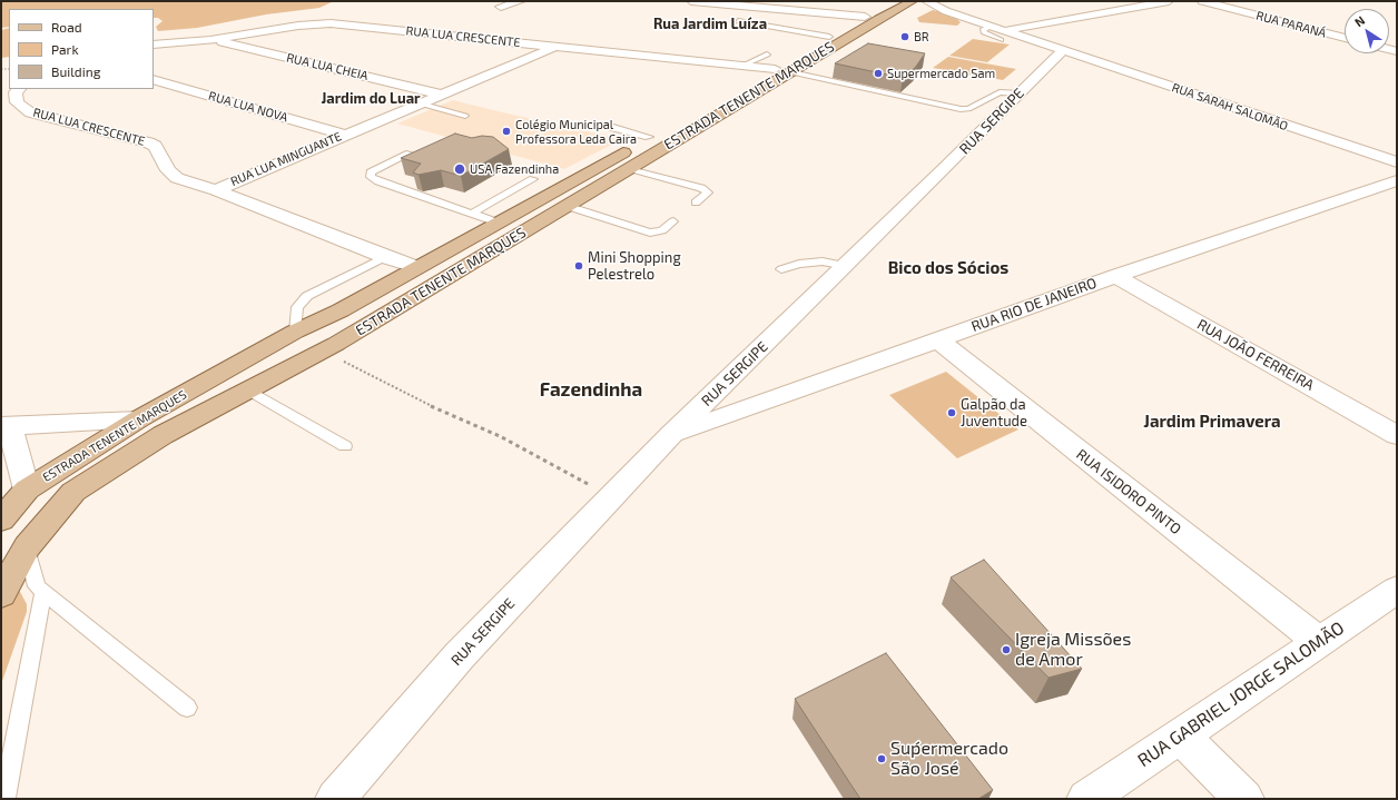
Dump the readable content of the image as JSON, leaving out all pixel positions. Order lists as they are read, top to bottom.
{
  "streets": {
    "main road": ["ESTRADA TENENTE MARQUES"],
    "street": [
      "RUA PARANÁ",
      "RUA LUA CRESCENTE",
      "RUA LUA CHEIA",
      "RUA LUA NOVA",
      "RUA SARAH SALOMÃO",
      "RUA SERGIPE",
      "RUA LUA MINGUANTE",
      "RUA RIO DE JANEIRO",
      "RUA JOÃO FERREIRA",
      "RUA ISIDORO PINTO",
      "RUA GABRIEL JORGE SALOMÃO"
    ]
  },
  "crossings": [
    ["RUA LUA CRESCENTE", "RUA LUA CHEIA"],
    ["RUA LUA CRESCENTE", "ESTRADA TENENTE MARQUES"],
    ["RUA LUA CRESCENTE", "RUA LUA MINGUANTE"],
    ["RUA LUA CHEIA", "RUA LUA MINGUANTE"],
    ["ESTRADA TENENTE MARQUES", "RUA LUA MINGUANTE"],
    ["RUA LUA NOVA", "RUA LUA MINGUANTE"],
    ["RUA SARAH SALOMÃO", "RUA SERGIPE"],
    ["RUA SERGIPE", "RUA RIO DE JANEIRO"],
    ["RUA RIO DE JANEIRO", "RUA JOÃO FERREIRA"],
    ["RUA RIO DE JANEIRO", "RUA ISIDORO PINTO"],
    ["RUA ISIDORO PINTO", "RUA GABRIEL JORGE SALOMÃO"]
  ],
  "districts": [
    "Rua Jardim Luíza",
    "Jardim do Luar",
    "Bico dos Sócios",
    "Fazendinha",
    "Jardim Primavera"
  ],
  "places": [
    "BR",
    "Supermercado Sam",
    "Colégio Municipal Professora Leda Caira",
    "USA Fazendinha",
    "Mini Shopping Pelestrelo",
    "Galpão da Juventude",
    "Igreja Missões de Amor",
    "Suṕermercado São José"
  ],
  "legend": ["Road", "Park", "Building"],
  "north": "top left"
}
